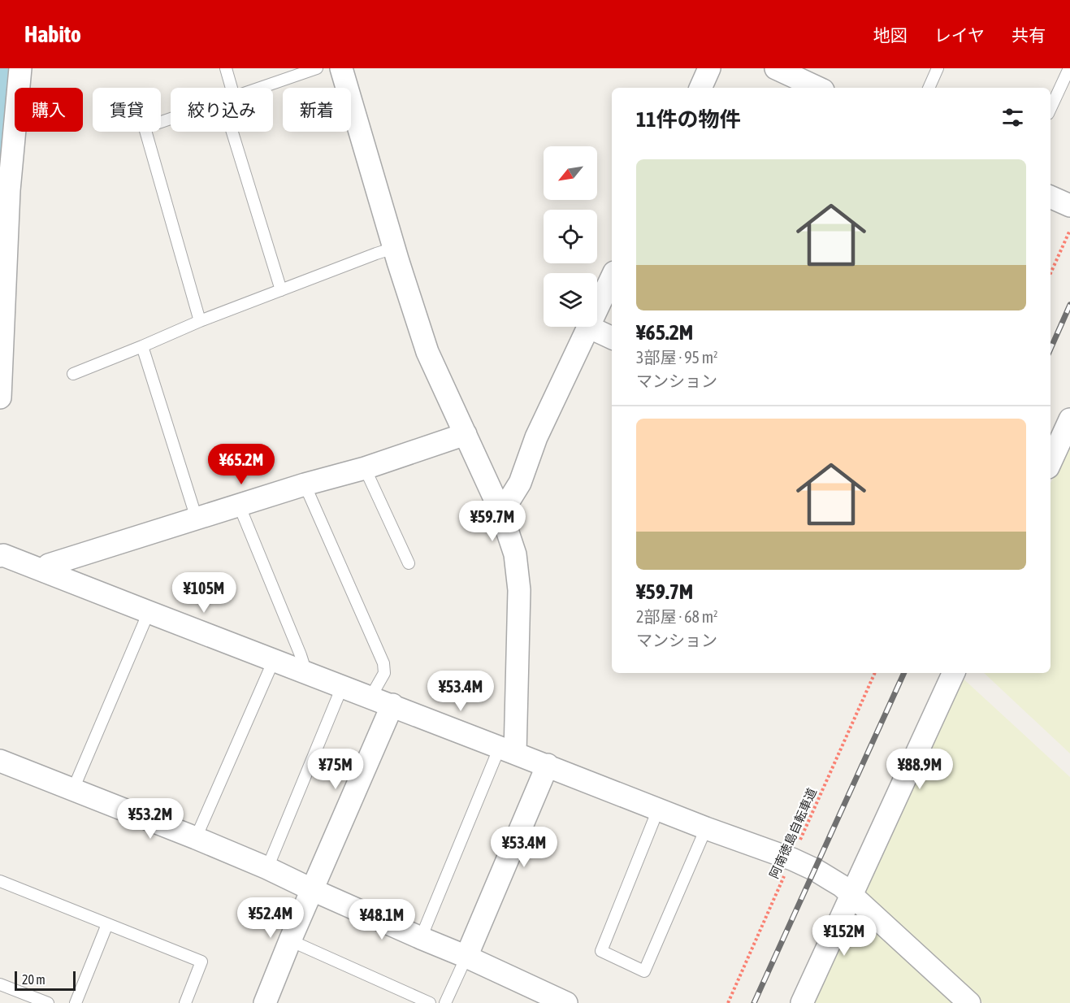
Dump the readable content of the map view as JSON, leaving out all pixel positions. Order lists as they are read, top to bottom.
{
  "streets": {
    "path": ["阿南徳島自転車道"]
  },
  "scale_bar": "20 m",
  "north": "bottom left",
  "page": {
    "header": "Habito",
    "nav": ["地図", "レイヤ", "共有"],
    "chip": [
      "購入",
      "賃貸",
      "絞り込み",
      "新着"
    ],
    "heading": "11件の物件",
    "list": [
      {
        "name": "¥65.2M",
        "note": "3部屋 · 95 m² · マンション"
      },
      {
        "name": "¥59.7M",
        "note": "2部屋 · 68 m² · マンション"
      }
    ],
    "price": [
      "¥65.2M",
      "¥59.7M",
      "¥105M",
      "¥53.4M",
      "¥75M",
      "¥88.9M",
      "¥53.2M",
      "¥53.4M",
      "¥52.4M",
      "¥48.1M",
      "¥152M"
    ],
    "scale": "20 m"
  }
}
